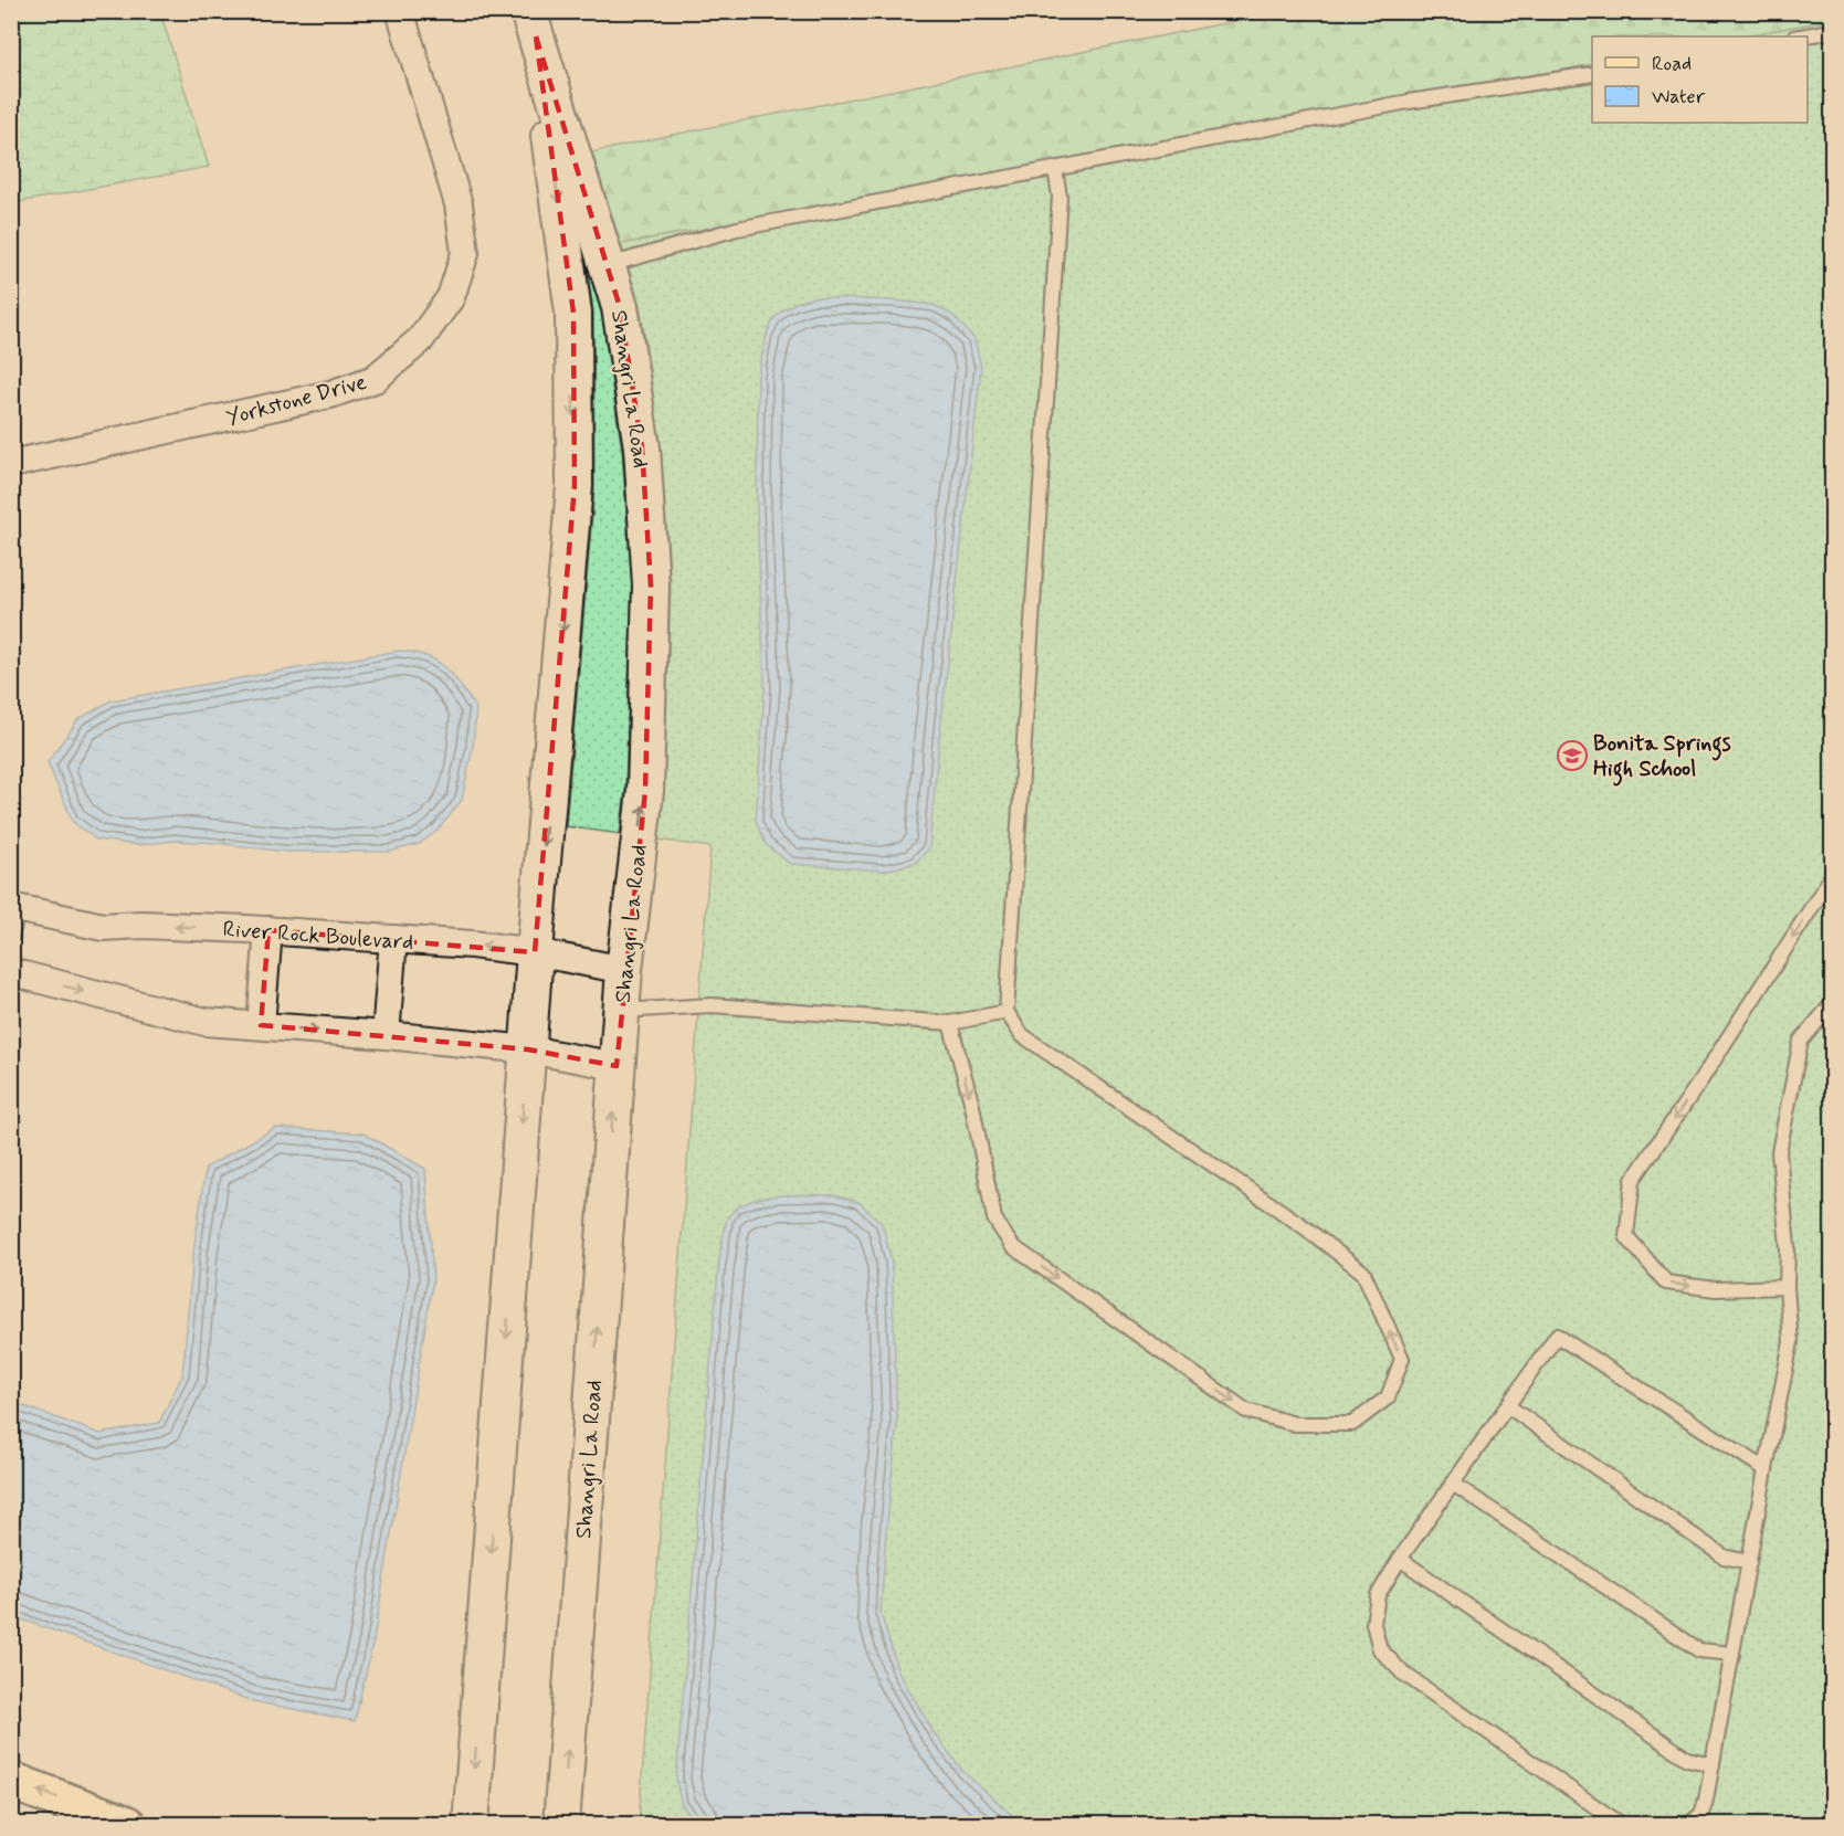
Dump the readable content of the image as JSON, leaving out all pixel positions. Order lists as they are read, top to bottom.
{
  "streets": {
    "street": ["Shangri La Road", "Yorkstone Drive", "River Rock Boulevard"]
  },
  "crossings": [
    ["Shangri La Road", "River Rock Boulevard"]
  ],
  "places": {
    "school or university": ["Bonita Springs High School"]
  },
  "legend": ["Road", "Water"]
}
